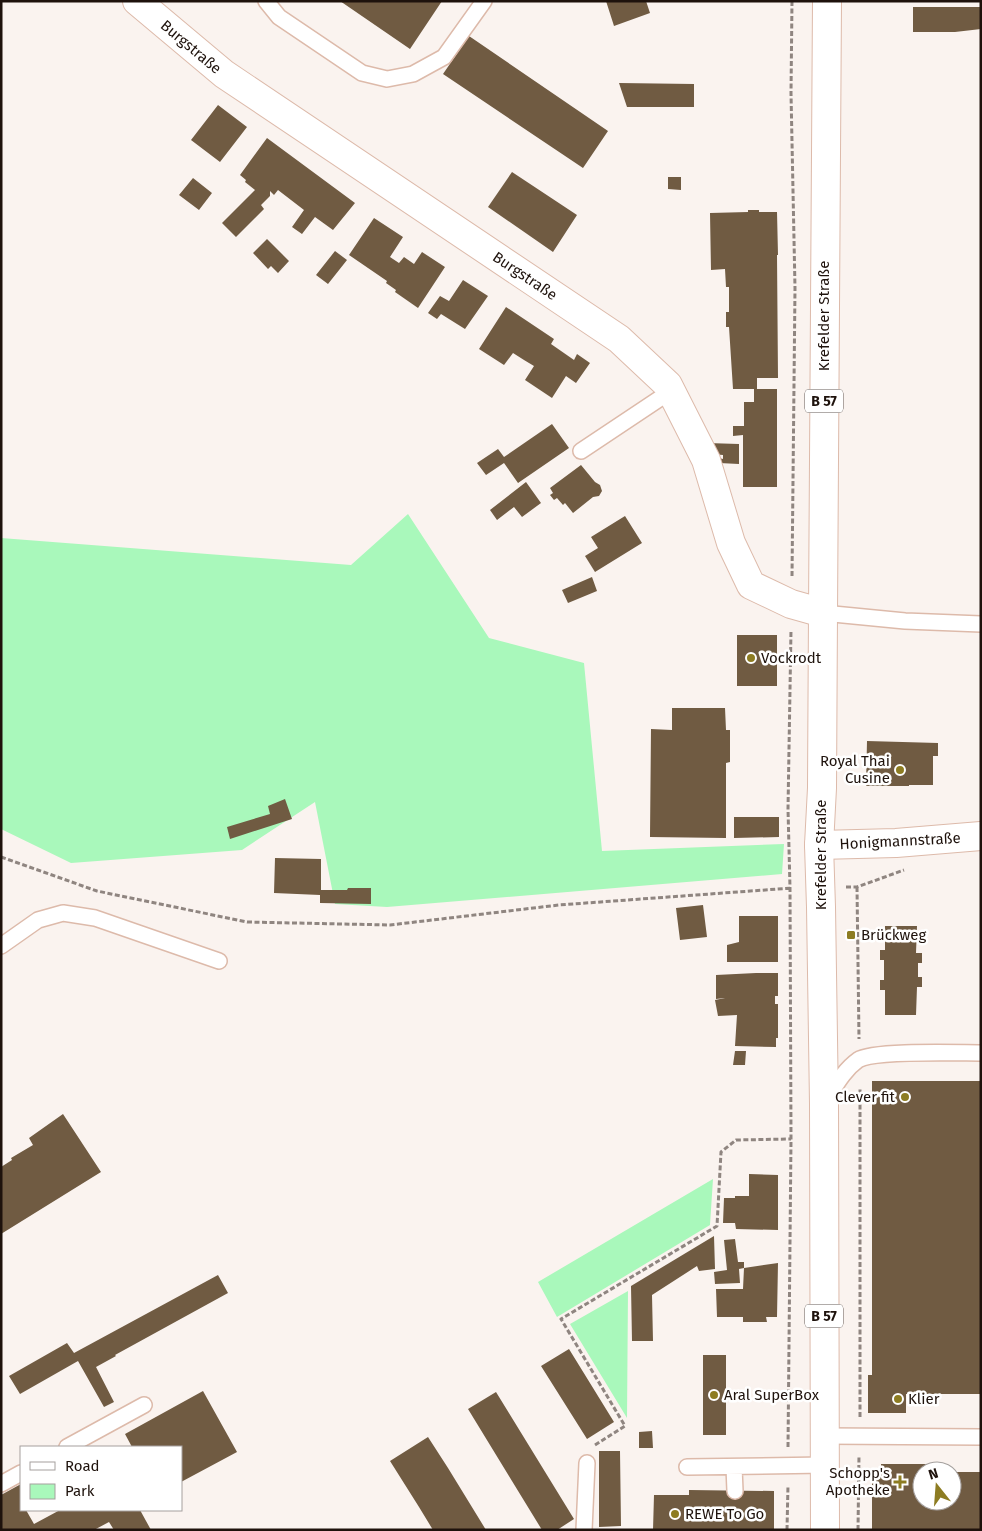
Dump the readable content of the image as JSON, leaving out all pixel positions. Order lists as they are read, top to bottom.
{
  "streets": {
    "main road": [
      "Burgstraße",
      "Krefelder Straße",
      "B 57",
      "Honigmannstraße"
    ]
  },
  "crossings": [
    ["Burgstraße", "Krefelder Straße"],
    ["Krefelder Straße", "Honigmannstraße"]
  ],
  "places": {
    "other": [
      "Vockrodt",
      "Royal Thai Cusine",
      "Clever fit",
      "Aral SuperBox",
      "Klier",
      "REWE To Go"
    ],
    "transit": ["Brückweg"],
    "health": ["Schopp's Apotheke"]
  },
  "legend": ["Road", "Park"],
  "north": "top"
}
